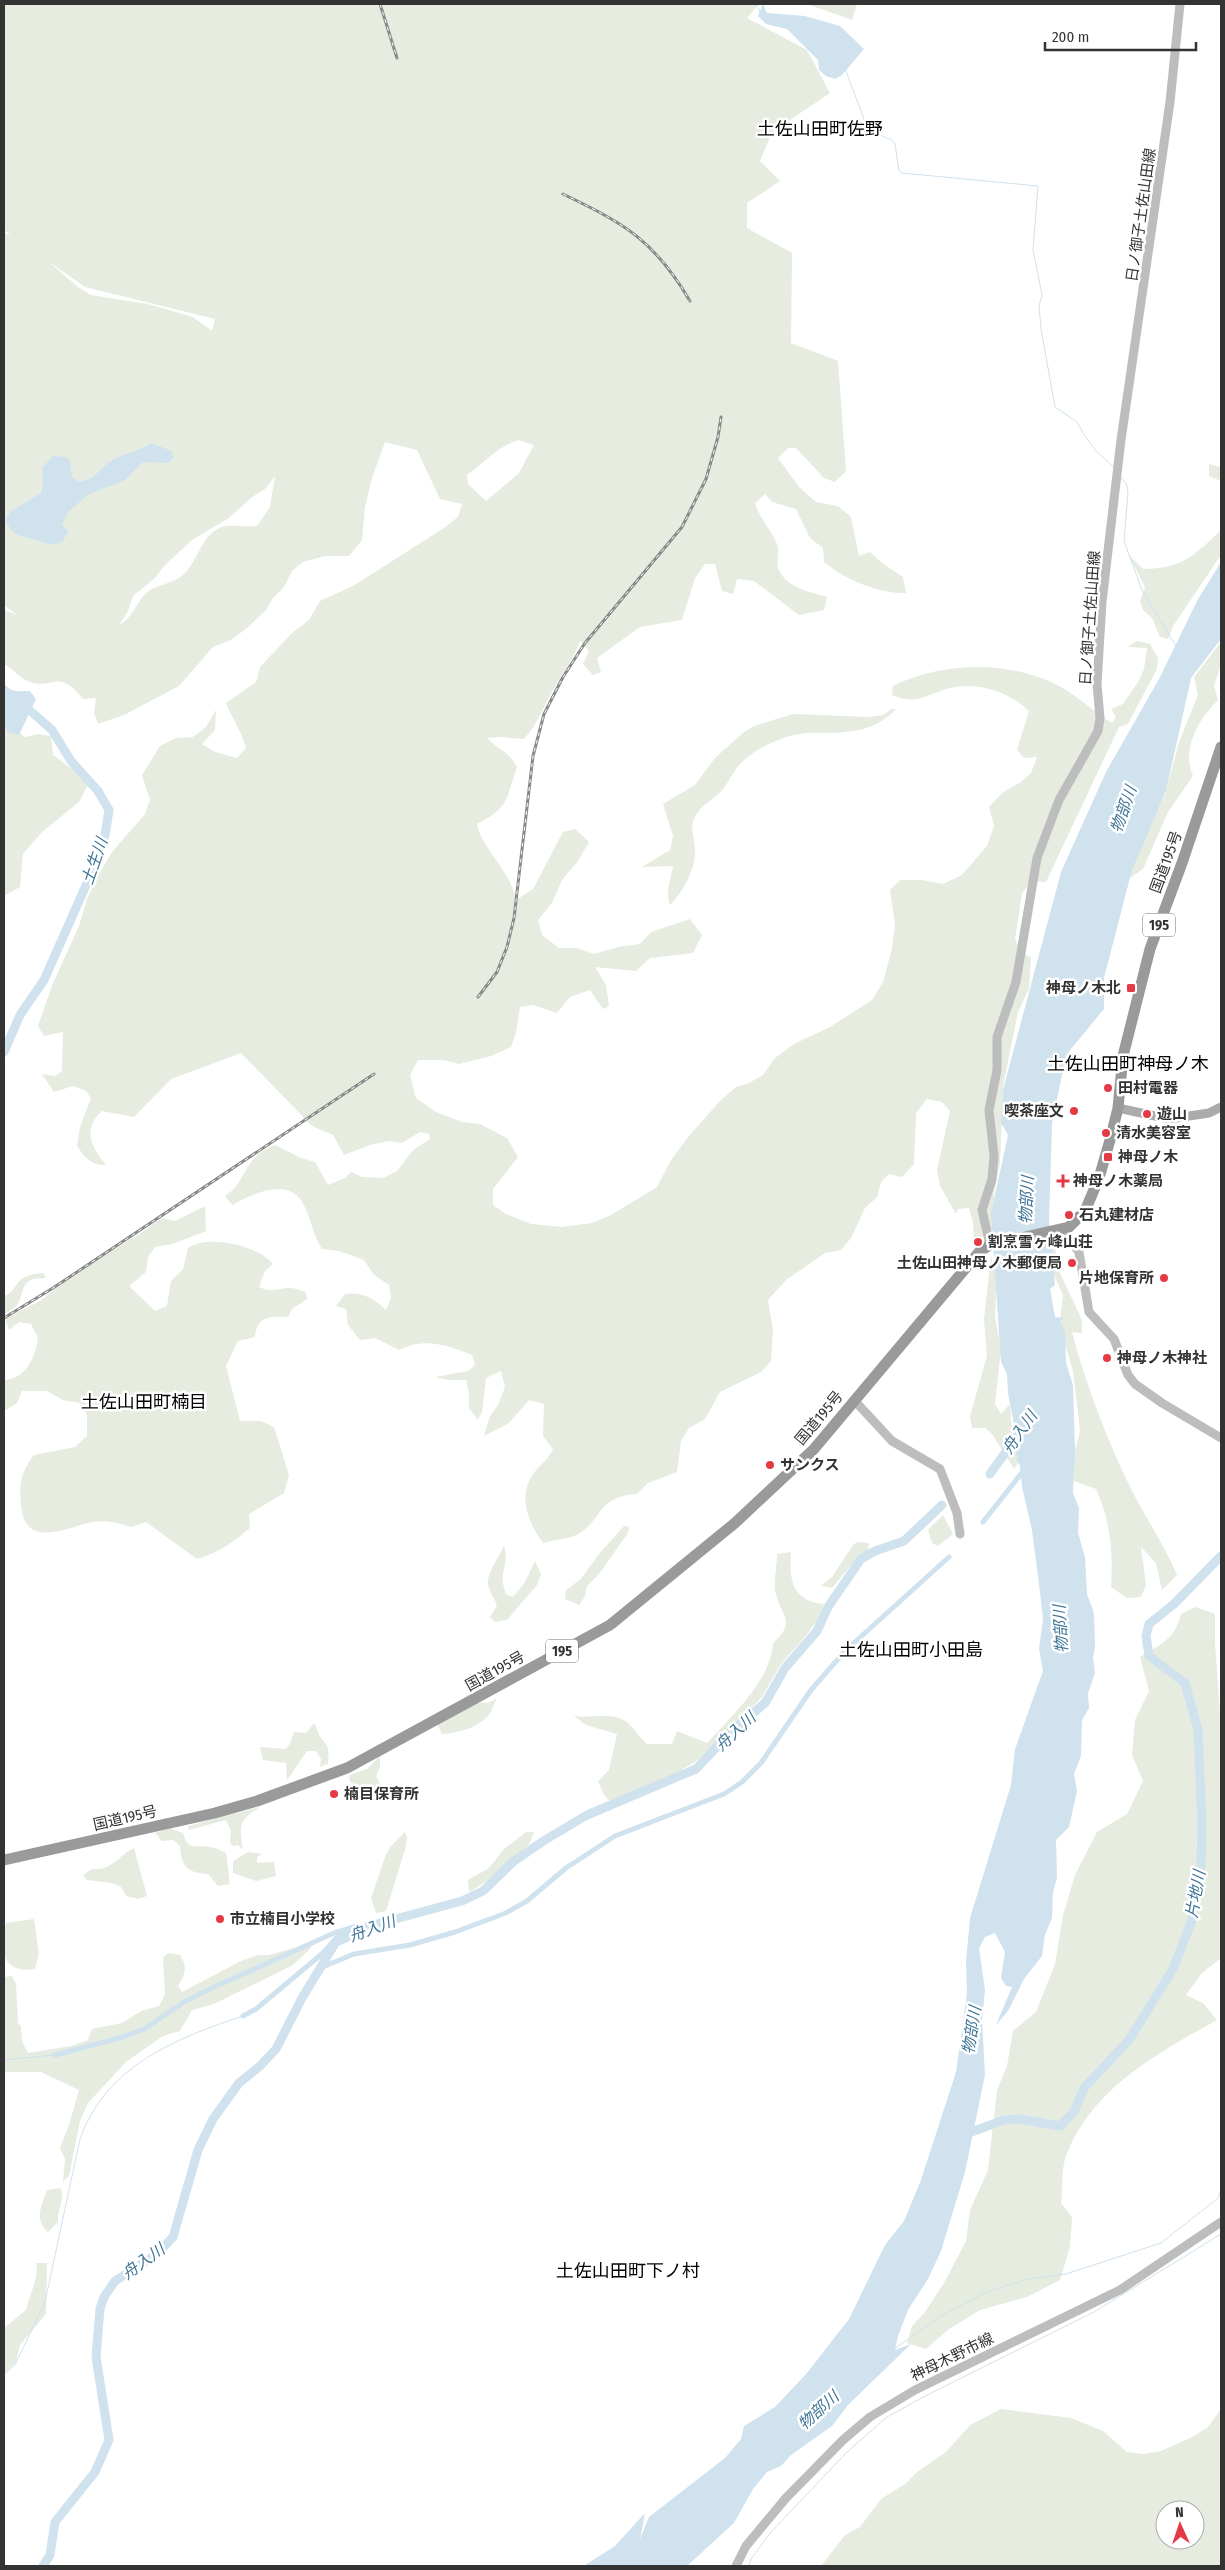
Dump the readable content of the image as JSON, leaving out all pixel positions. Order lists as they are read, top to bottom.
{
  "streets": {
    "highway": ["国道195号", "195"],
    "main road": ["日ノ御子土佐山田線", "神母木野市線"]
  },
  "crossings": [
    ["日ノ御子土佐山田線", "国道195号"]
  ],
  "districts": [
    "土佐山田町佐野",
    "土佐山田町神母ノ木",
    "土佐山田町楠目",
    "土佐山田町小田島",
    "土佐山田町下ノ村"
  ],
  "water": [
    "物部川",
    "土生川",
    "舟入川",
    "片地川"
  ],
  "places": {
    "transit": ["神母ノ木北", "神母ノ木"],
    "other": [
      "田村電器",
      "喫茶座文",
      "遊山",
      "清水美容室",
      "石丸建材店",
      "割烹雪ヶ峰山荘",
      "土佐山田神母ノ木郵便局",
      "片地保育所",
      "神母ノ木神社",
      "サンクス",
      "楠目保育所",
      "市立楠目小学校"
    ],
    "health": ["神母ノ木薬局"]
  },
  "scale_bar": "200 m",
  "north": "top"
}
